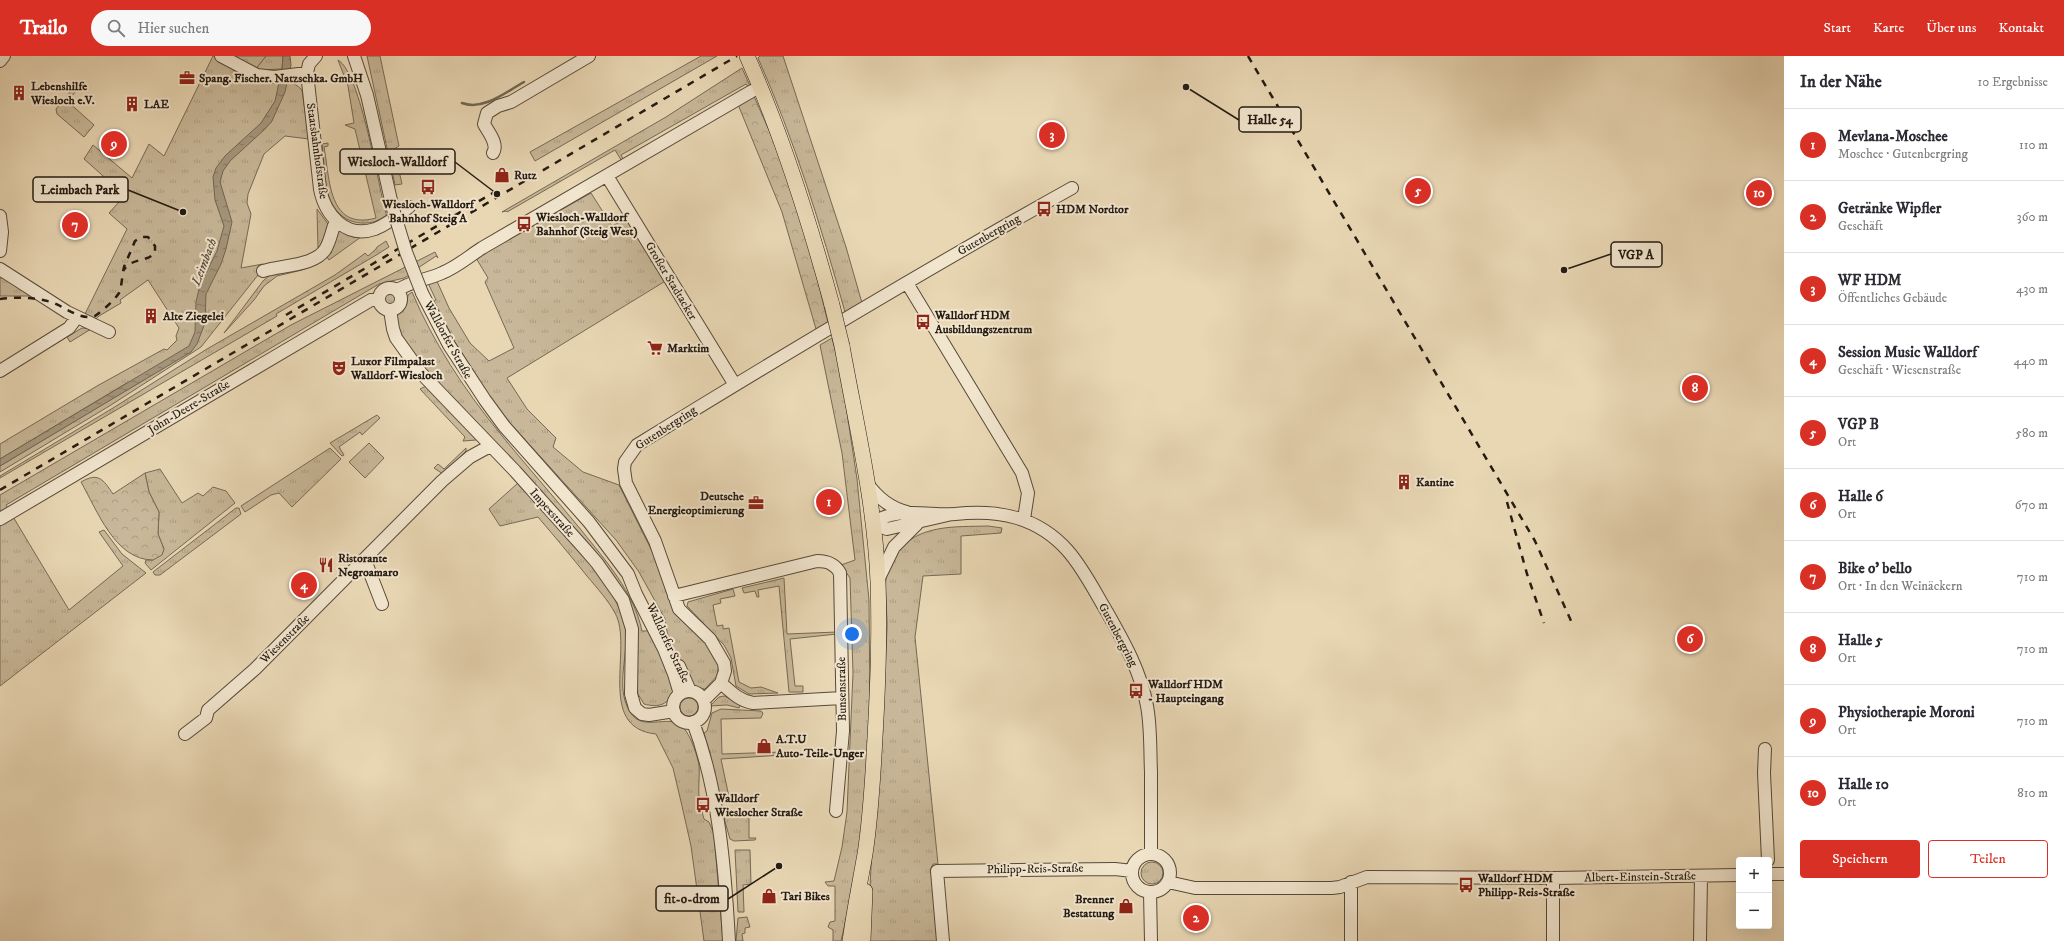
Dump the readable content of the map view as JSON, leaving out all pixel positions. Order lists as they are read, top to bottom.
{
  "streets": {
    "street": [
      "Staatsbahnhofstraße",
      "Gutenbergring",
      "Großer Stadtacker",
      "Walldorfer Straße",
      "John-Deere-Straße",
      "Impexstraße",
      "Wiesenstraße",
      "Bunsenstraße",
      "Philipp-Reis-Straße",
      "Albert-Einstein-Straße"
    ]
  },
  "crossings": [
    ["Gutenbergring", "Großer Stadtacker"],
    ["Gutenbergring", "Bunsenstraße"],
    ["Gutenbergring", "Philipp-Reis-Straße"],
    ["Walldorfer Straße", "Impexstraße"],
    ["John-Deere-Straße", "Impexstraße"],
    ["Impexstraße", "Wiesenstraße"]
  ],
  "water": ["Leimbach"],
  "places": {
    "office": ["Spang. Fischer. Natzschka. GmbH", "Deutsche Energieoptimierung"],
    "other": [
      "Halle 54",
      "Wiesloch-Walldorf",
      "Leimbach Park",
      "VGP A",
      "fit-o-drom"
    ],
    "building": [
      "Lebenshilfe Wiesloch e.V.",
      "LAE",
      "Alte Ziegelei",
      "Kantine"
    ],
    "shop": [
      "Rutz",
      "A.T.U Auto-Teile-Unger",
      "Tari Bikes",
      "Brenner Bestattung"
    ],
    "bus stop": [
      "Wiesloch-Walldorf Bahnhof Steig A",
      "HDM Nordtor",
      "Wiesloch-Walldorf Bahnhof (Steig West)",
      "Walldorf HDM Ausbildungszentrum",
      "Walldorf HDM - Haupteingang",
      "Walldorf Wieslocher Straße",
      "Walldorf HDM Philipp-Reis-Straße"
    ],
    "supermarket": ["Marktim"],
    "theatre": ["Luxor Filmpalast Walldorf-Wiesloch"],
    "restaurant": ["Ristorante Negroamaro"]
  },
  "page": {
    "header": "Trailo",
    "search": "Hier suchen",
    "nav": [
      "Start",
      "Karte",
      "Über uns",
      "Kontakt"
    ],
    "heading": ["In der Nähe", "10 Ergebnisse"],
    "list": [
      {
        "mark": "1",
        "name": "Mevlana-Moschee",
        "note": "Moschee · Gutenbergring",
        "value": "110 m"
      },
      {
        "mark": "2",
        "name": "Getränke Wipfler",
        "note": "Geschäft",
        "value": "360 m"
      },
      {
        "mark": "3",
        "name": "WF HDM",
        "note": "Öffentliches Gebäude",
        "value": "430 m"
      },
      {
        "mark": "4",
        "name": "Session Music Walldorf",
        "note": "Geschäft · Wiesenstraße",
        "value": "440 m"
      },
      {
        "mark": "5",
        "name": "VGP B",
        "note": "Ort",
        "value": "580 m"
      },
      {
        "mark": "6",
        "name": "Halle 6",
        "note": "Ort",
        "value": "670 m"
      },
      {
        "mark": "7",
        "name": "Bike o' bello",
        "note": "Ort · In den Weinäckern",
        "value": "710 m"
      },
      {
        "mark": "8",
        "name": "Halle 5",
        "note": "Ort",
        "value": "710 m"
      },
      {
        "mark": "9",
        "name": "Physiotherapie Moroni",
        "note": "Ort",
        "value": "710 m"
      },
      {
        "mark": "10",
        "name": "Halle 10",
        "note": "Ort",
        "value": "810 m"
      }
    ],
    "pins": [
      "3",
      "9",
      "5",
      "10",
      "7",
      "8",
      "1",
      "4",
      "6",
      "2"
    ],
    "buttons": ["Speichern", "Teilen"],
    "map_buttons": ["+", "−"]
  }
}
